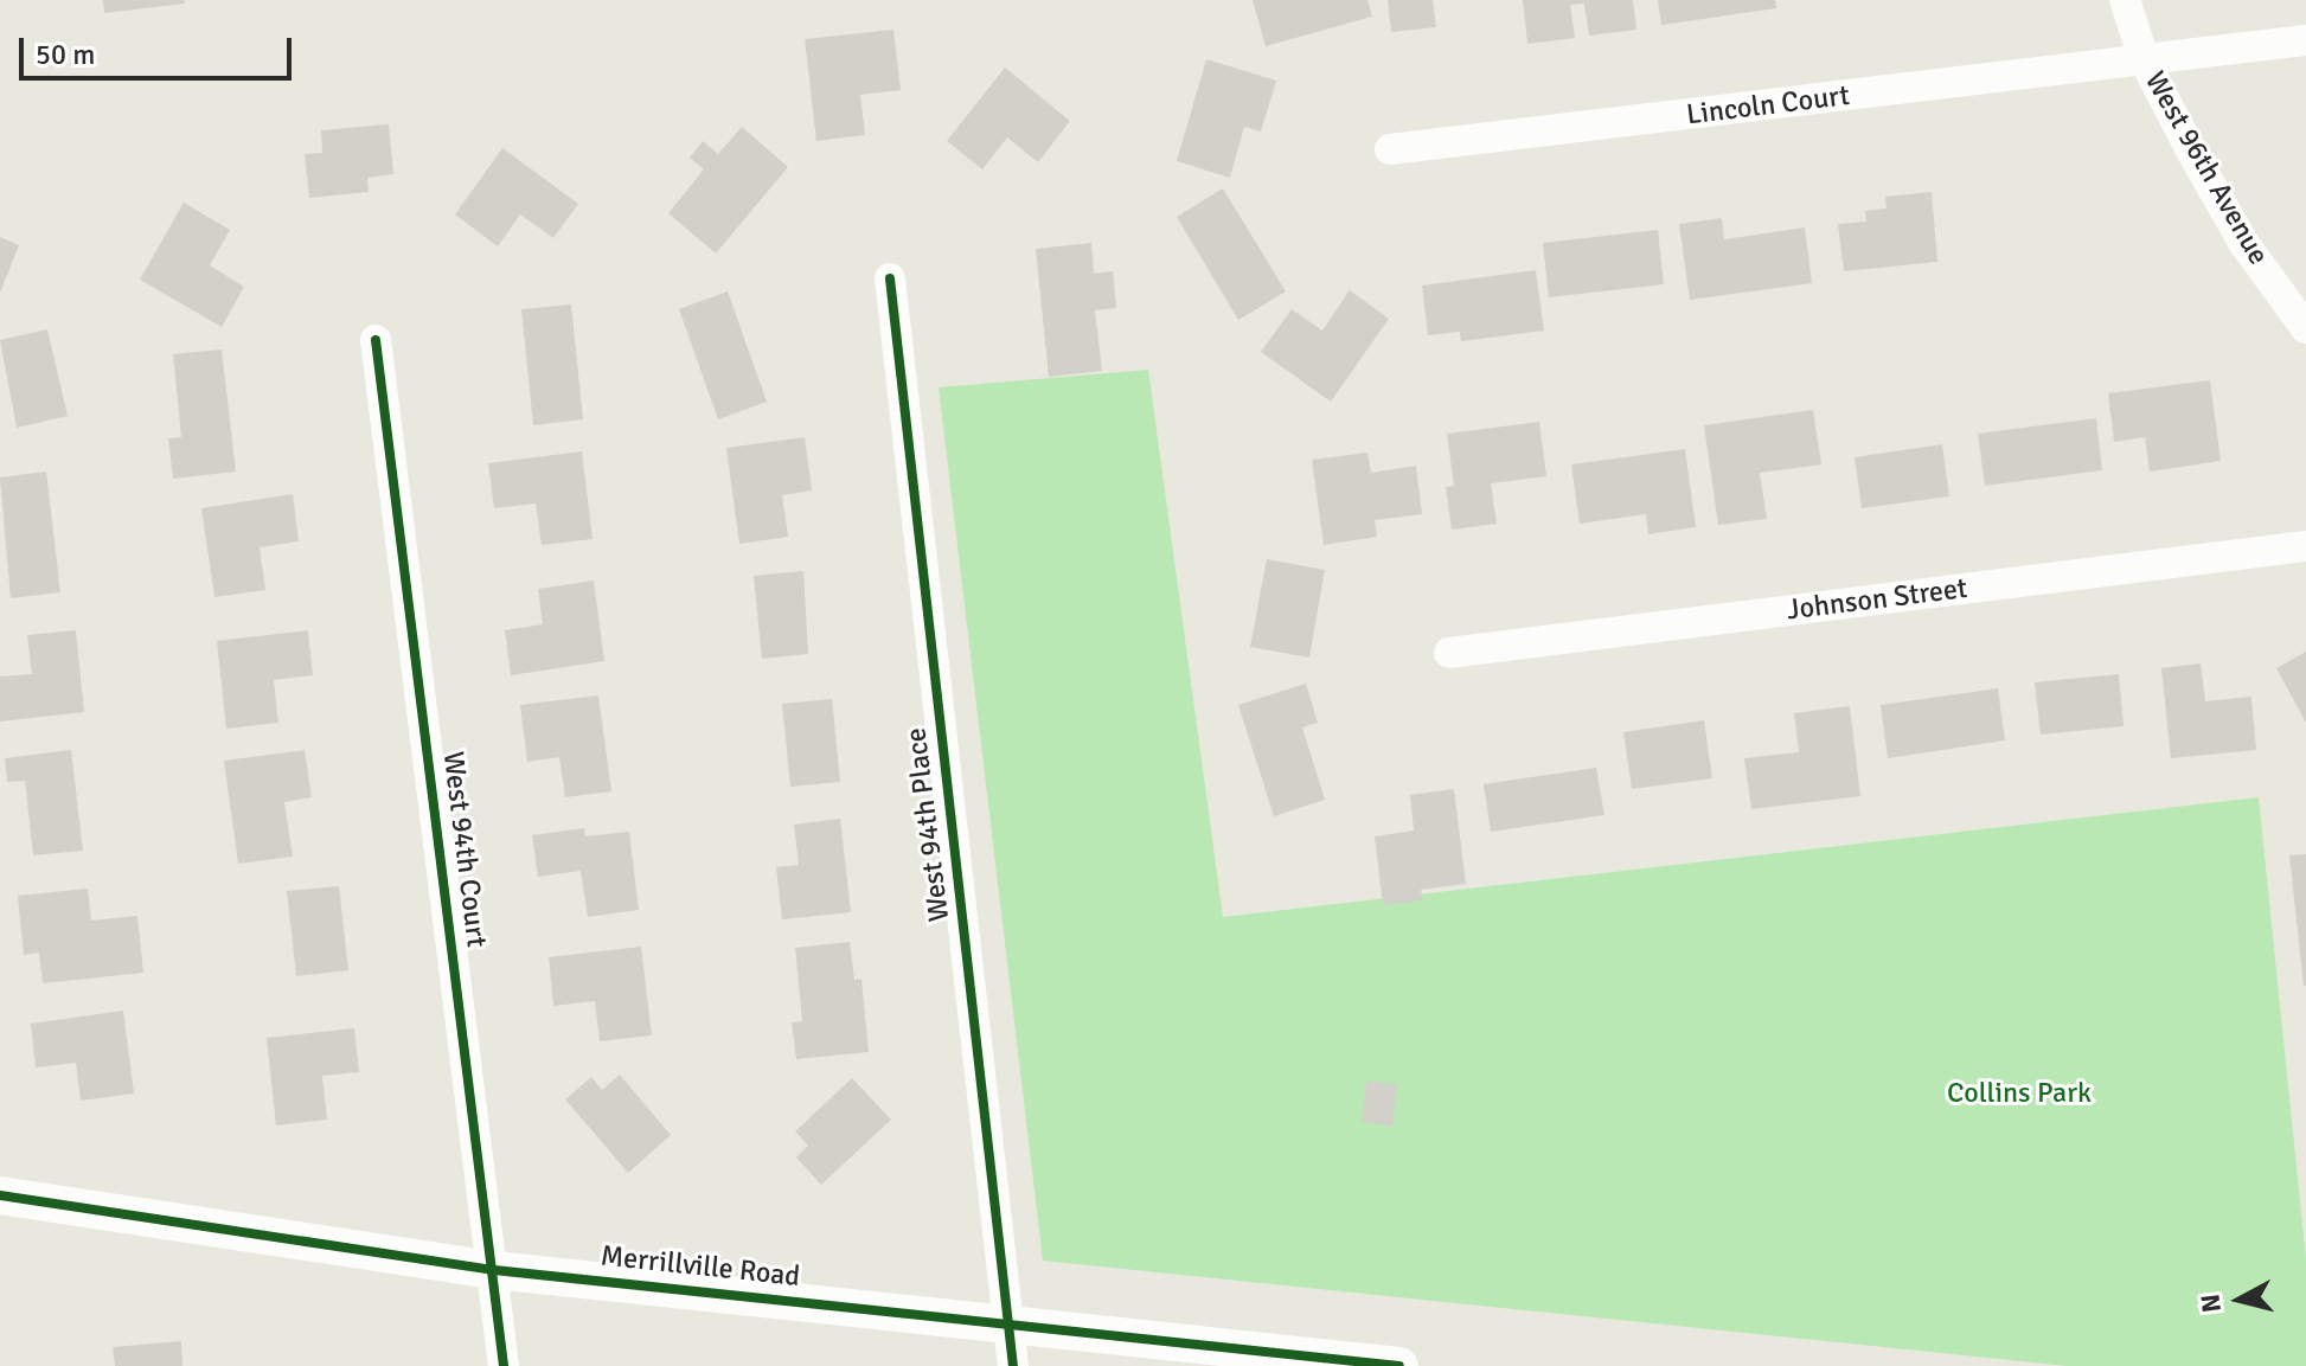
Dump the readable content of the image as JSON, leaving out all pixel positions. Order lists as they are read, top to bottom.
{
  "streets": {
    "street": [
      "Lincoln Court",
      "West 96th Avenue",
      "Johnson Street",
      "West 94th Place",
      "West 94th Court",
      "Merrillville Road"
    ]
  },
  "crossings": [
    ["Lincoln Court", "West 96th Avenue"],
    ["West 94th Place", "Merrillville Road"],
    ["West 94th Court", "Merrillville Road"]
  ],
  "parks": ["Collins Park"],
  "scale_bar": "50 m",
  "north": "left"
}
